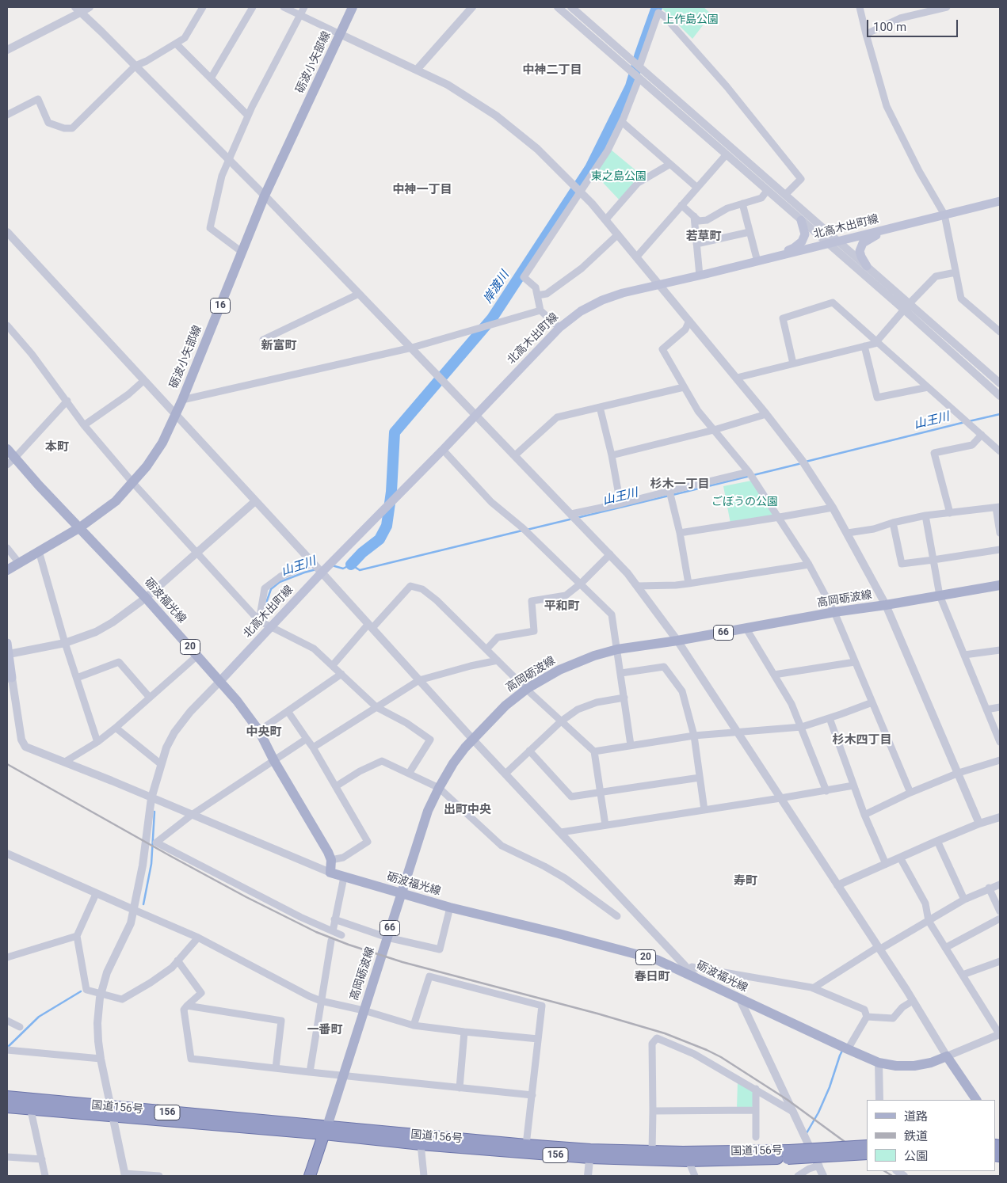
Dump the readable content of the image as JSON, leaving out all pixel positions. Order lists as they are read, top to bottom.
{
  "streets": {
    "highway": ["国道156号", "156"],
    "main road": [
      "砺波小矢部線",
      "北高木出町線",
      "16",
      "高岡砺波線",
      "砺波福光線",
      "66",
      "20"
    ]
  },
  "crossings": [
    ["砺波小矢部線", "砺波福光線"],
    ["北高木出町線", "砺波福光線"],
    ["高岡砺波線", "砺波福光線"],
    ["高岡砺波線", "国道156号"]
  ],
  "districts": [
    "中神二丁目",
    "中神一丁目",
    "若草町",
    "新富町",
    "本町",
    "杉木一丁目",
    "平和町",
    "中央町",
    "杉木四丁目",
    "出町中央",
    "寿町",
    "春日町",
    "一番町"
  ],
  "water": ["岸渡川", "山王川"],
  "parks": ["上作島公園", "東之島公園", "ごぼうの公園"],
  "legend": ["道路", "鉄道", "公園"],
  "scale_bar": "100 m"
}
